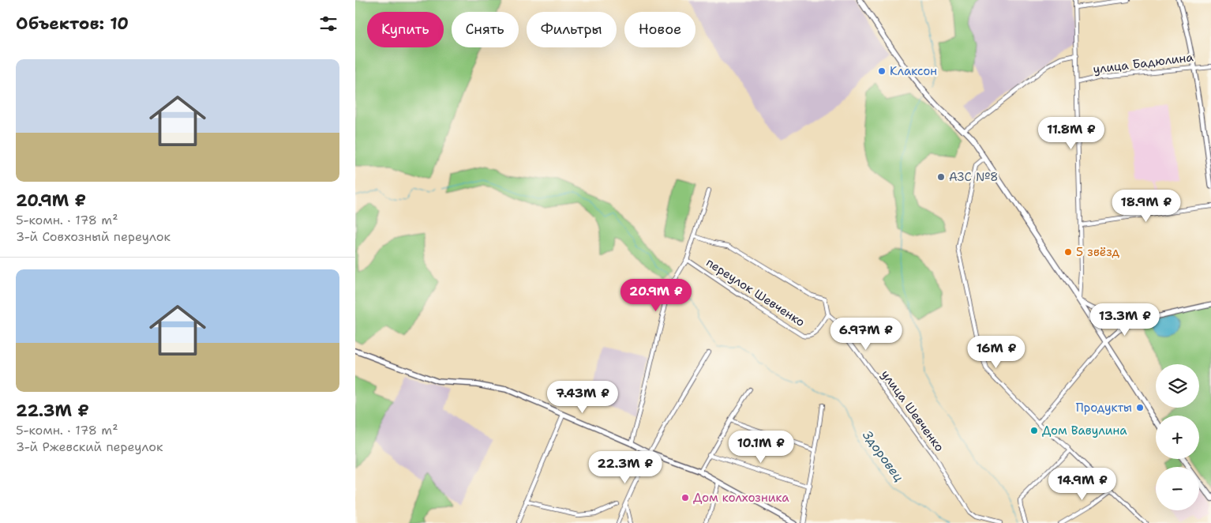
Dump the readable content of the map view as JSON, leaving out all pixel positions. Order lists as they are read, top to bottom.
{
  "streets": {
    "street": ["улица Бадюлина", "переулок Шевченко", "улица Шевченко"]
  },
  "crossings": [
    ["переулок Шевченко", "улица Шевченко"]
  ],
  "water": ["Здоровец"],
  "places": [
    "Клаксон",
    "АЗС №8",
    "5 звёзд",
    "Продукты",
    "Дом Вавулина",
    "Дом колхозника"
  ],
  "page": {
    "heading": "Объектов: 10",
    "chip": [
      "Купить",
      "Снять",
      "Фильтры",
      "Новое"
    ],
    "list": [
      {
        "name": "20.9M ₽",
        "note": "5-комн. · 178 m² · 3-й Совхозный переулок"
      },
      {
        "name": "22.3M ₽",
        "note": "5-комн. · 178 m² · 3-й Ржевский переулок"
      }
    ],
    "price": [
      "11.8M ₽",
      "18.9M ₽",
      "20.9M ₽",
      "13.3M ₽",
      "6.97M ₽",
      "16M ₽",
      "7.43M ₽",
      "10.1M ₽",
      "22.3M ₽",
      "14.9M ₽"
    ],
    "map_buttons": ["+", "−"]
  }
}
